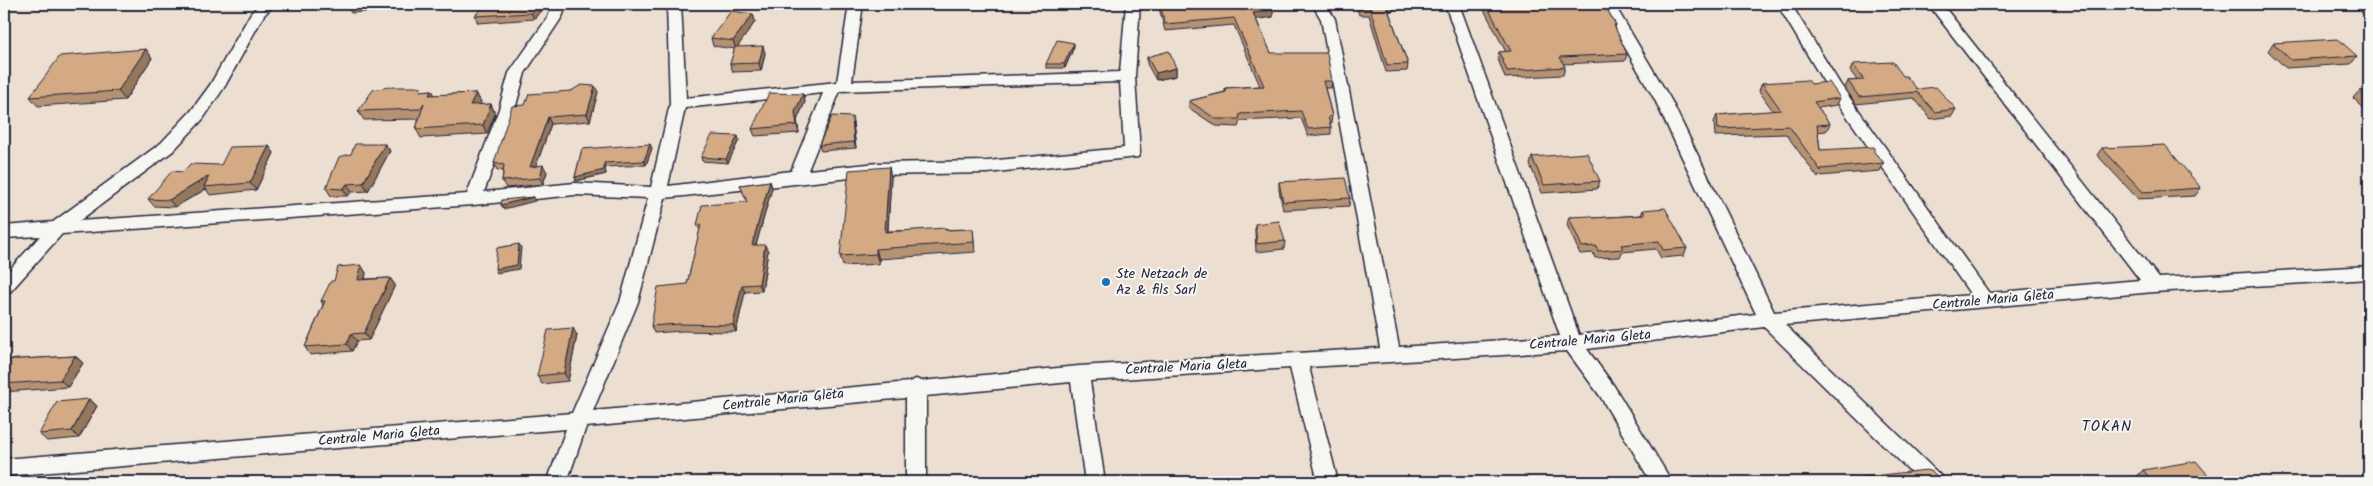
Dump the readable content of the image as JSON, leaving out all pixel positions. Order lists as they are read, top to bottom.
{
  "streets": {
    "street": ["Centrale Maria Gleta"]
  },
  "districts": ["TOKAN"],
  "places": ["Ste Netzach de Az & fils Sarl"]
}
